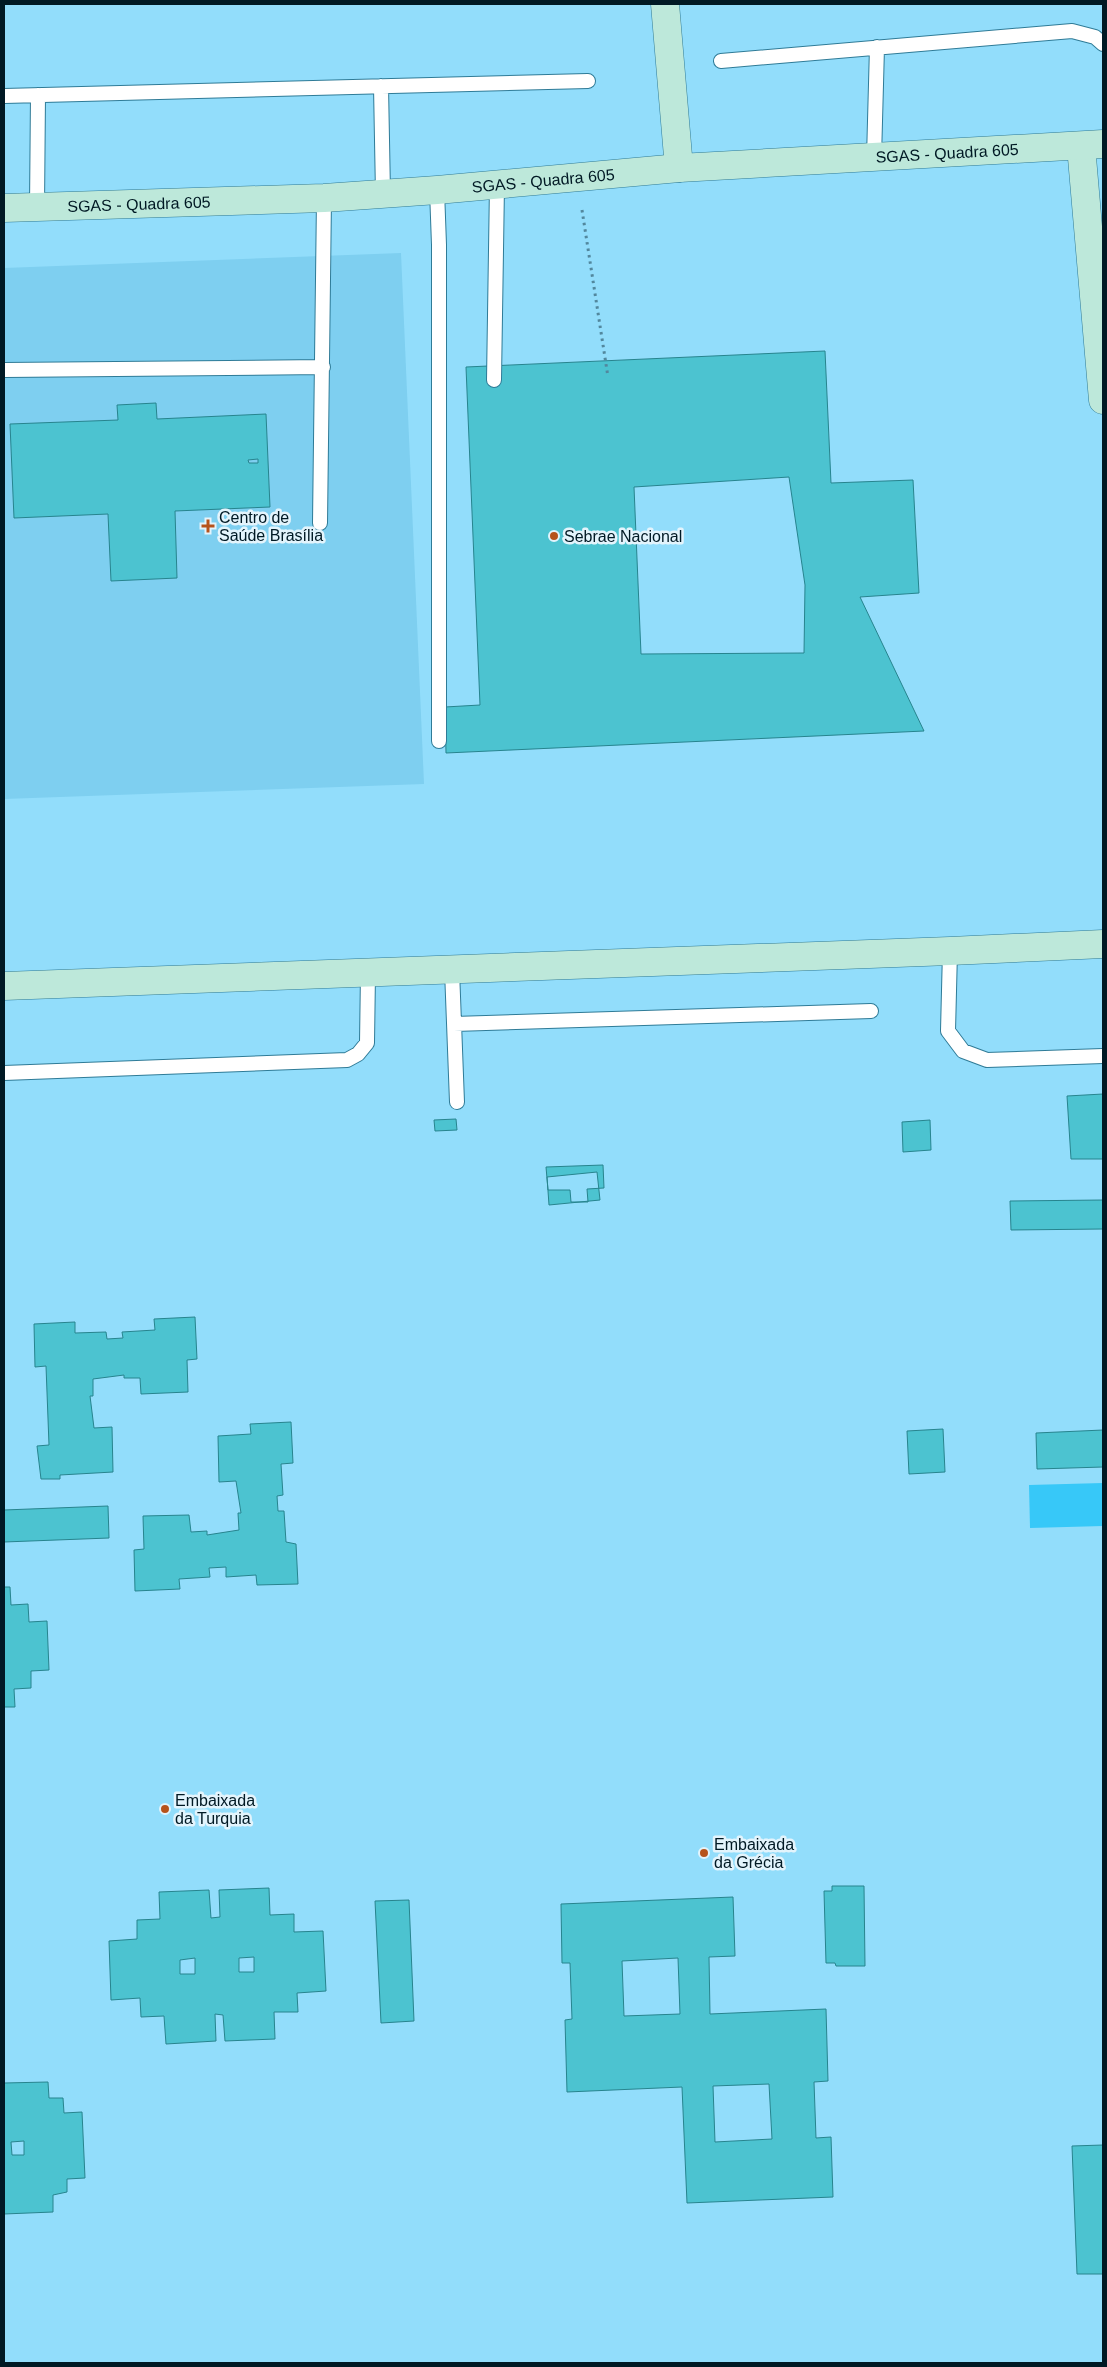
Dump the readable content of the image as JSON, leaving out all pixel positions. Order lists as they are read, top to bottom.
{
  "streets": {
    "street": ["SGAS - Quadra 605"]
  },
  "places": {
    "health": ["Centro de Saúde Brasília"],
    "other": ["Sebrae Nacional", "Embaixada da Turquia", "Embaixada da Grécia"]
  }
}
